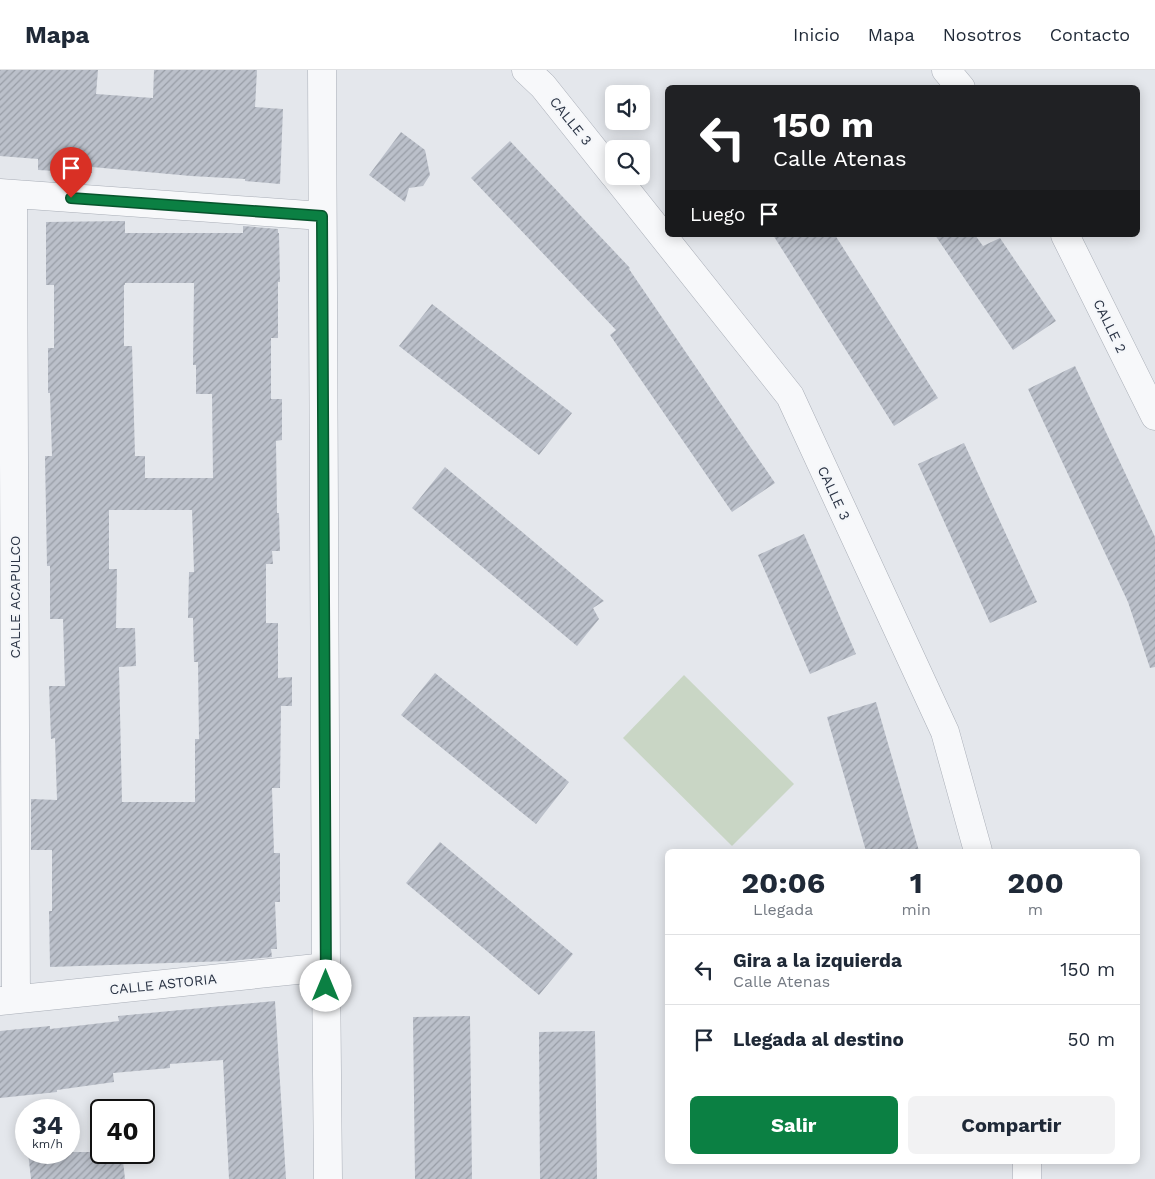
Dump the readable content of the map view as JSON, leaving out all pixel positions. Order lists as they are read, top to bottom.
{
  "streets": {
    "street": [
      "CALLE 3",
      "CALLE 2",
      "CALLE ACAPULCO",
      "CALLE ASTORIA"
    ]
  },
  "crossings": [
    ["CALLE ACAPULCO", "CALLE ASTORIA"]
  ],
  "page": {
    "header": "Mapa",
    "nav": [
      "Inicio",
      "Mapa",
      "Nosotros",
      "Contacto"
    ],
    "turn": ["150 m", "Calle Atenas"],
    "then": "Luego",
    "eta": [
      "20:06",
      "Llegada",
      "1",
      "min",
      "200",
      "m"
    ],
    "list": [
      {
        "name": "Gira a la izquierda",
        "note": "Calle Atenas",
        "value": "150 m"
      },
      {
        "name": "Llegada al destino",
        "value": "50 m"
      }
    ],
    "buttons": ["Salir", "Compartir"],
    "speed": "34 km/h",
    "limit": "40"
  }
}
